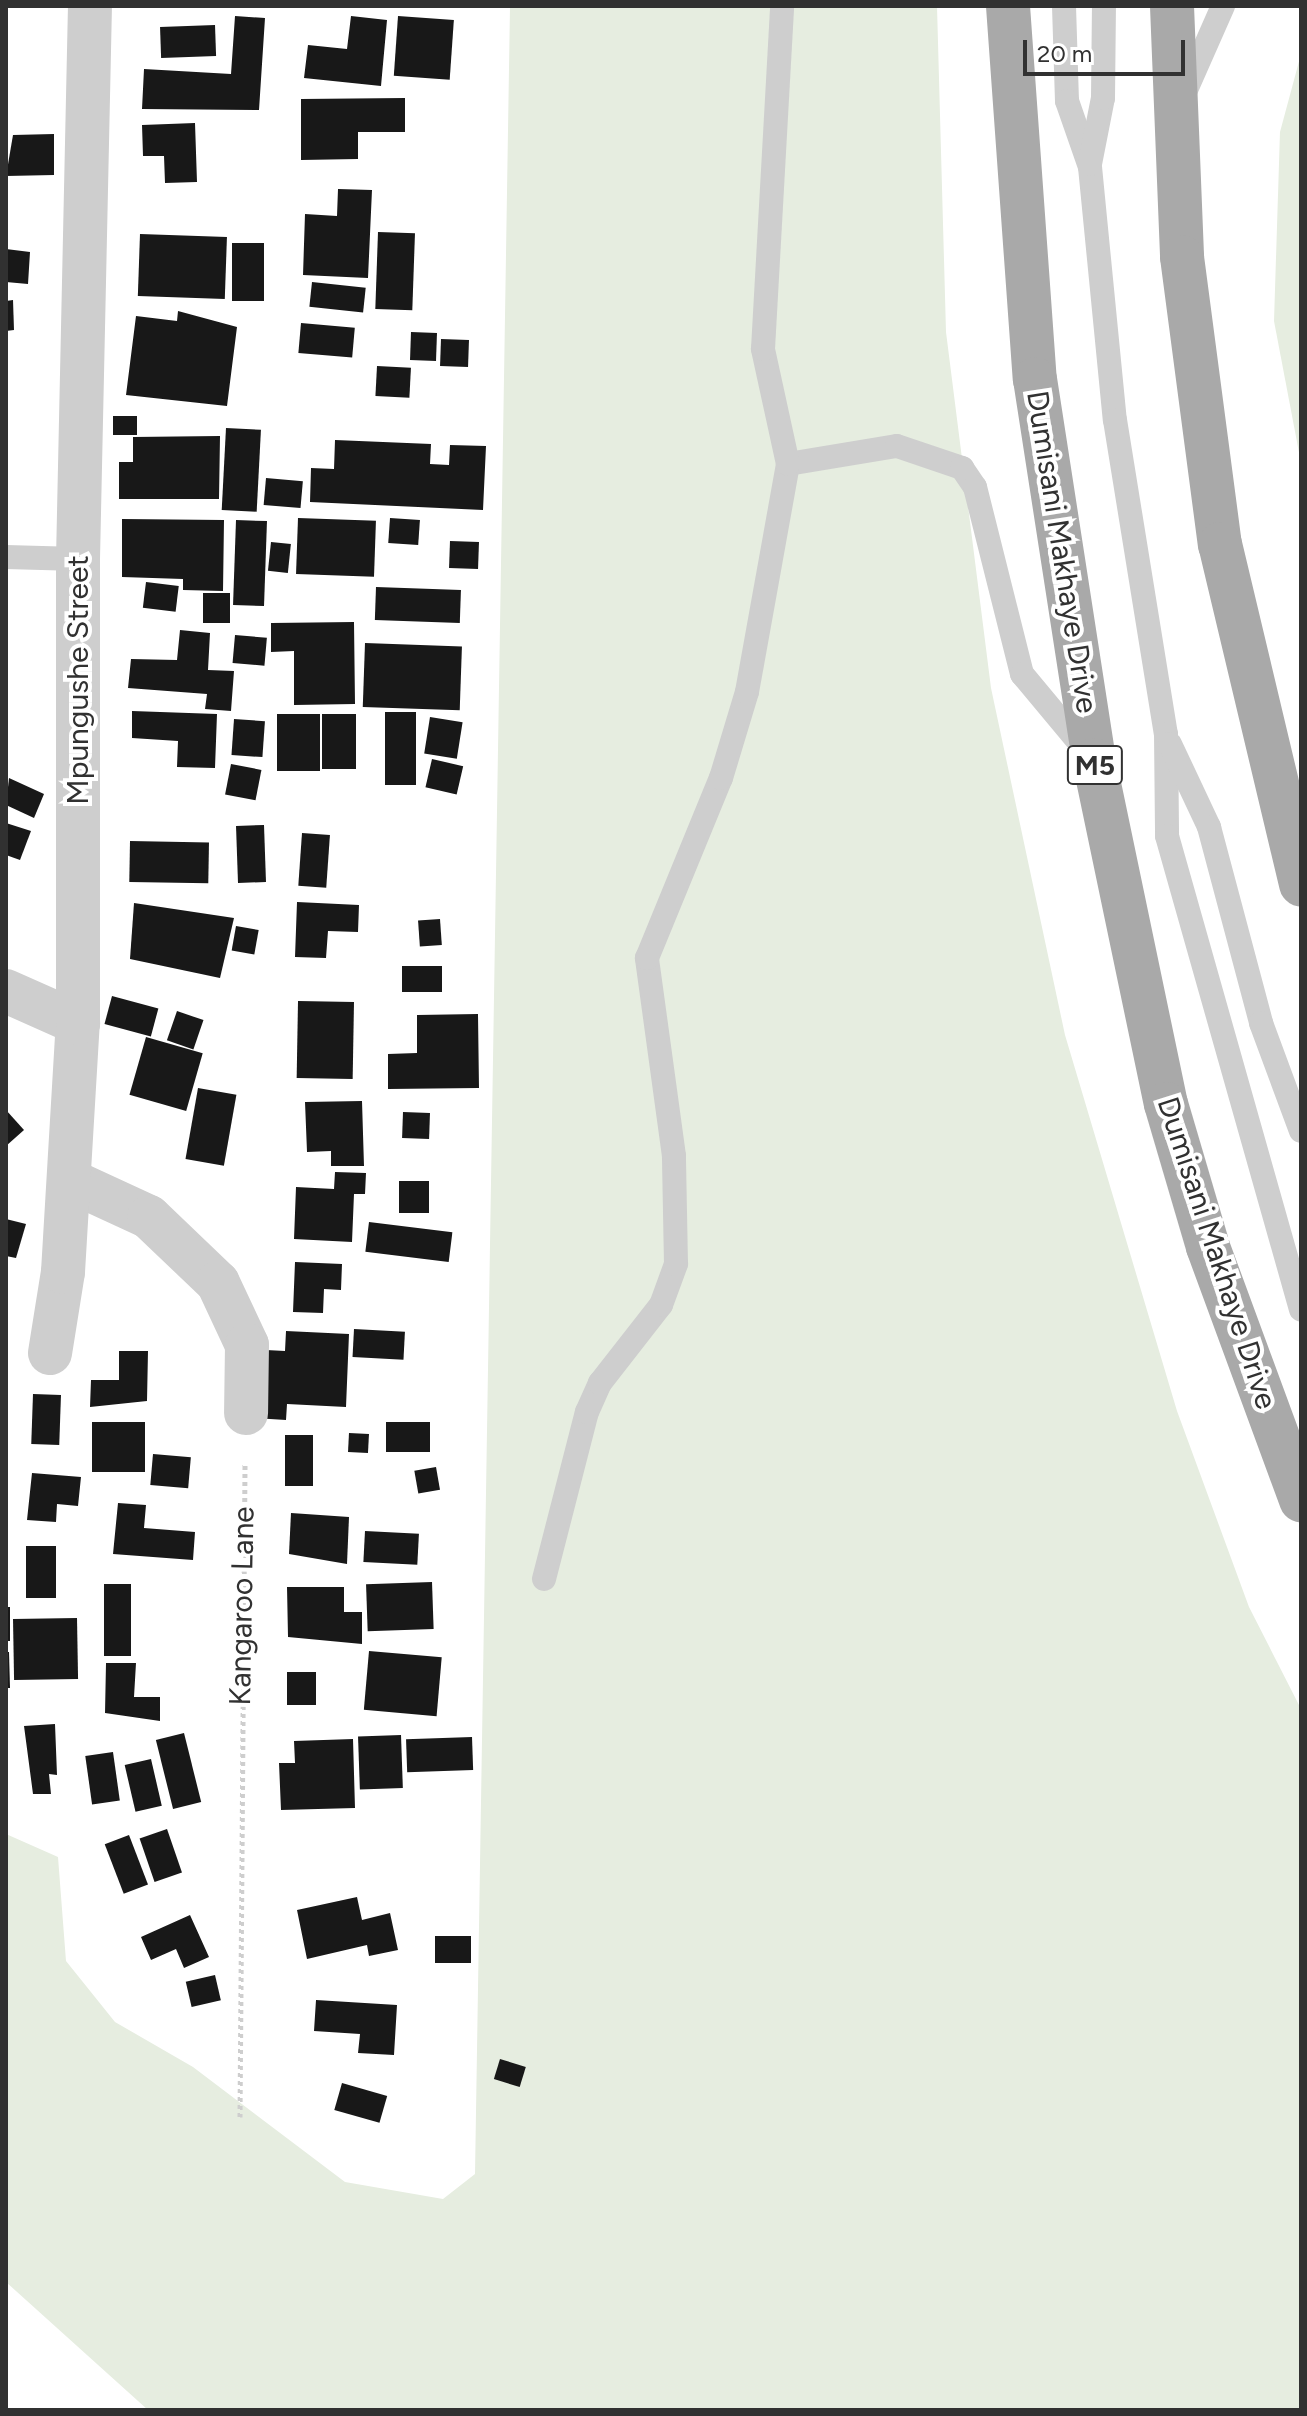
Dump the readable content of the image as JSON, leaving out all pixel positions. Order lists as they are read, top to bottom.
{
  "streets": {
    "main road": ["Dumisani Makhaye Drive", "M5"],
    "street": ["Mpungushe Street"],
    "path": ["Kangaroo Lane"]
  },
  "scale_bar": "20 m"
}
